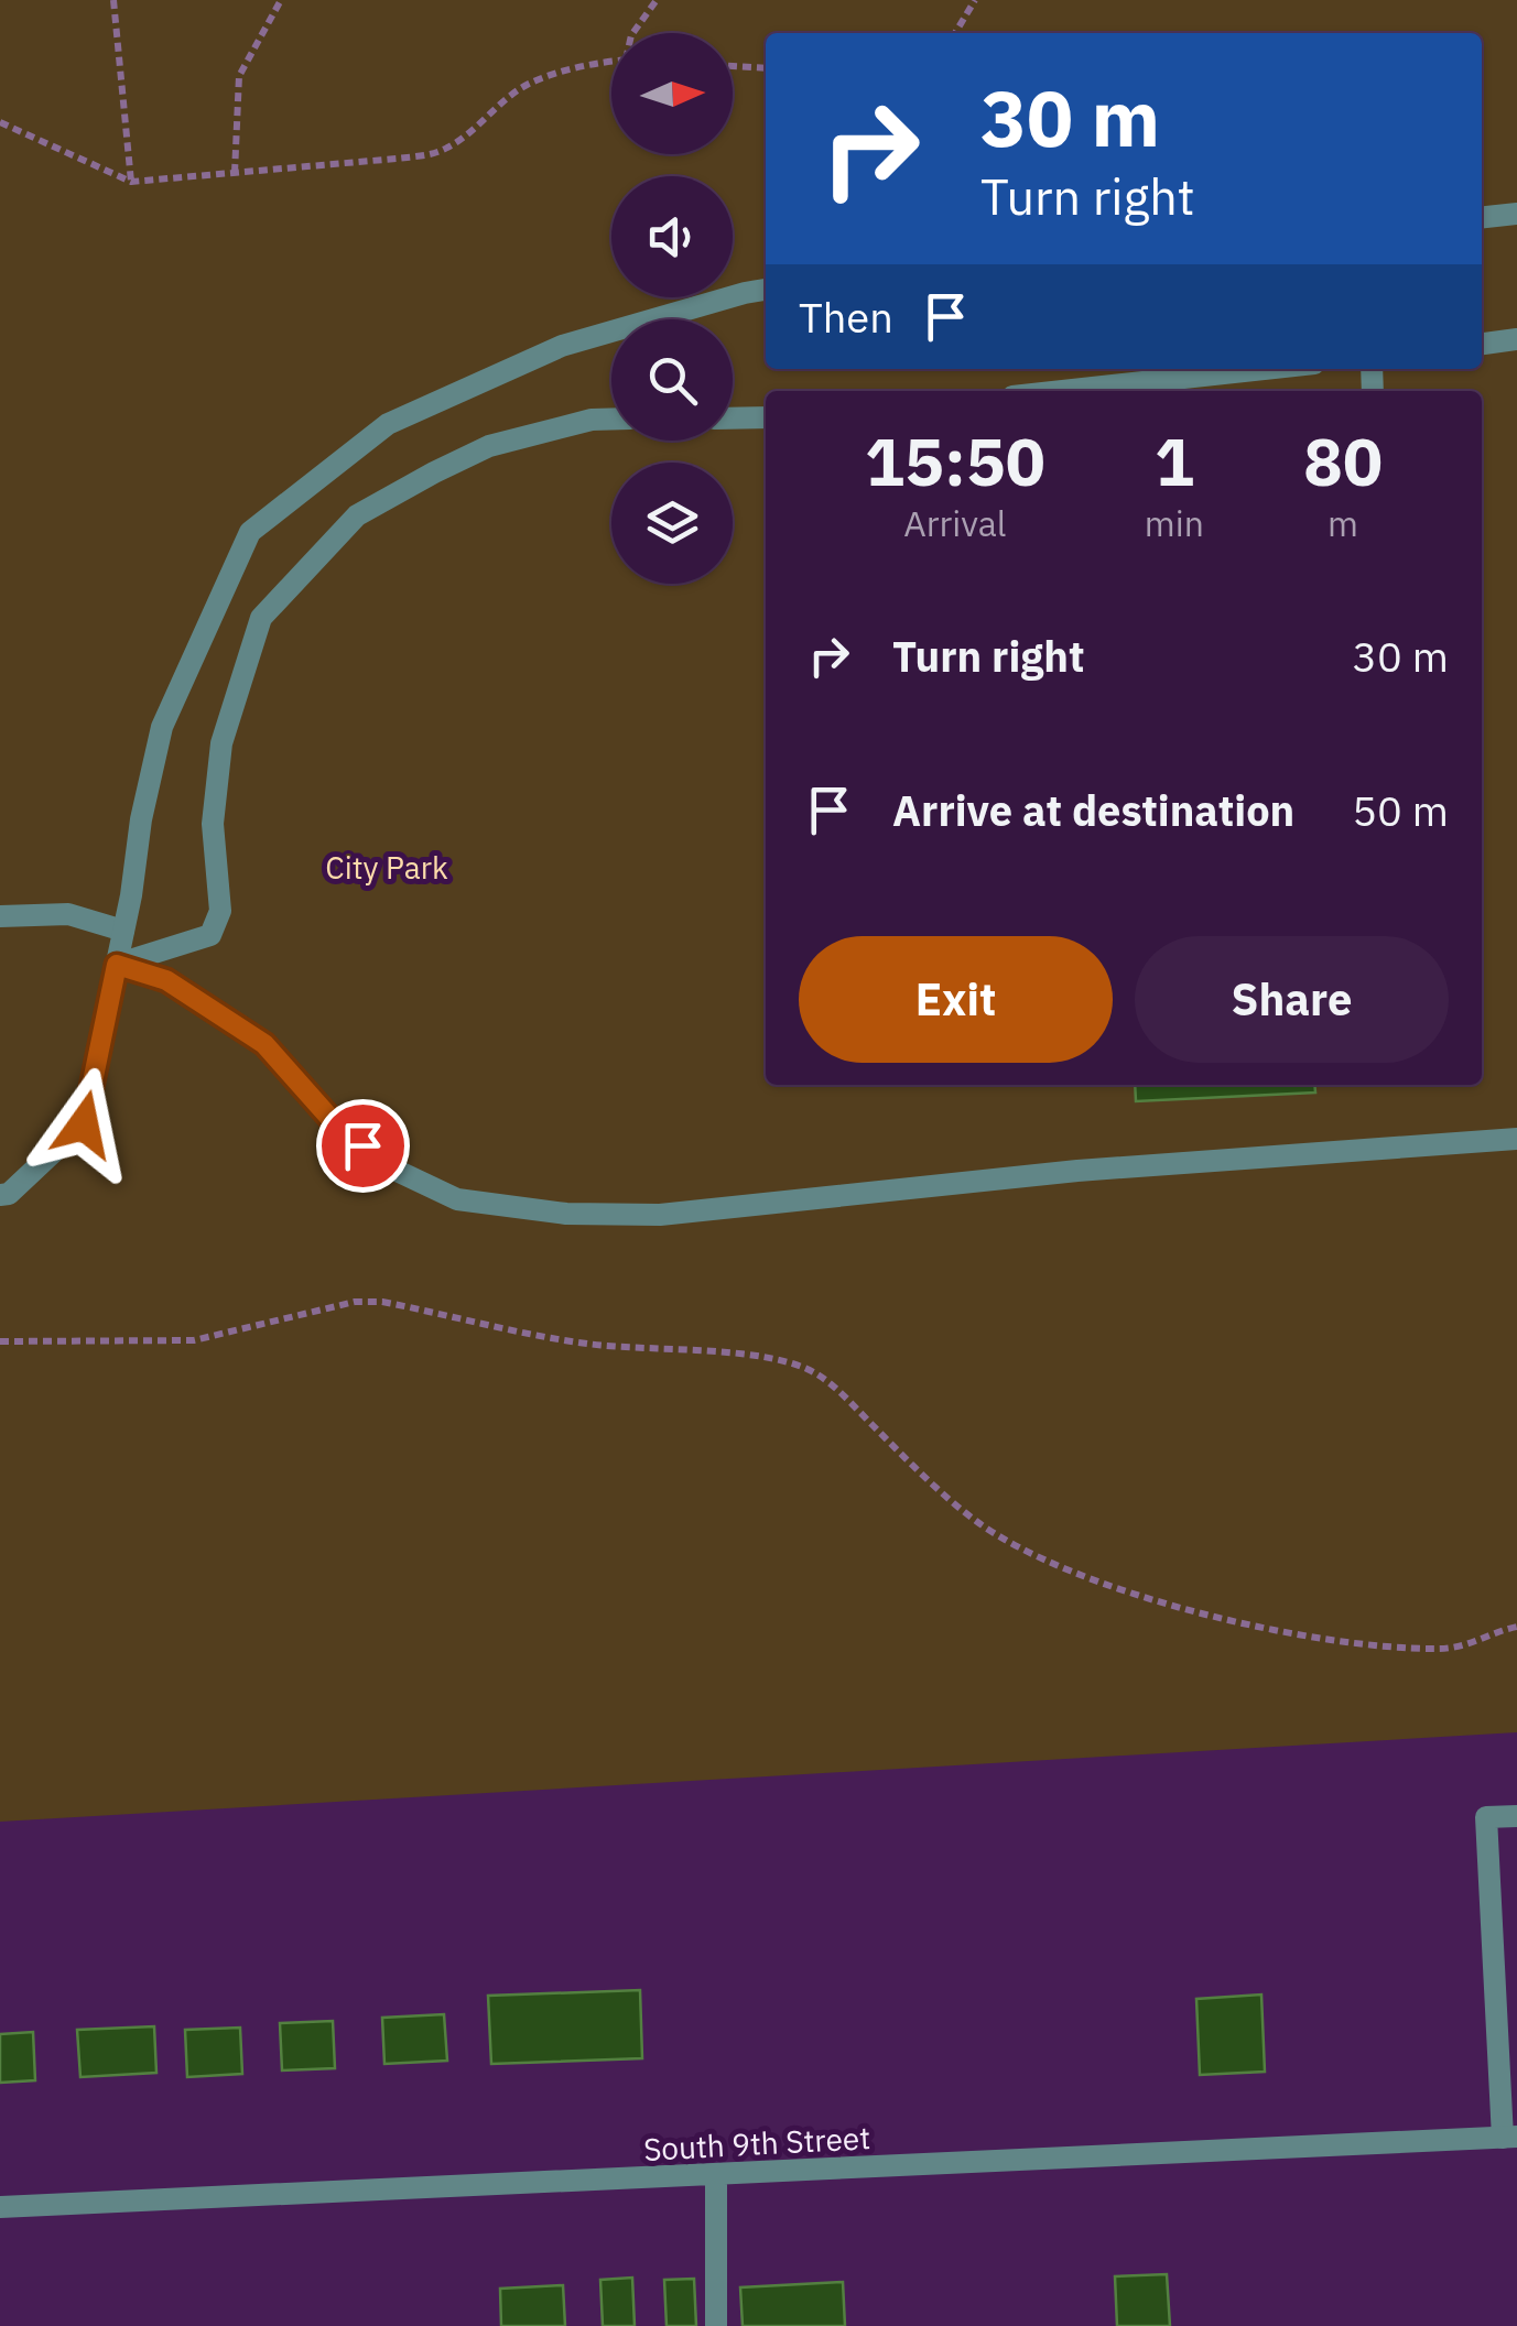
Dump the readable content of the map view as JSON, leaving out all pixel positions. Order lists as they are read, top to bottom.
{
  "streets": {
    "street": ["South 9th Street"]
  },
  "parks": ["City Park"],
  "north": "right",
  "page": {
    "turn": ["30 m", "Turn right"],
    "then": "Then",
    "eta": [
      "15:50",
      "Arrival",
      "1",
      "min",
      "80",
      "m"
    ],
    "list": [
      {
        "name": "Turn right",
        "value": "30 m"
      },
      {
        "name": "Arrive at destination",
        "value": "50 m"
      }
    ],
    "buttons": ["Exit", "Share"]
  }
}
